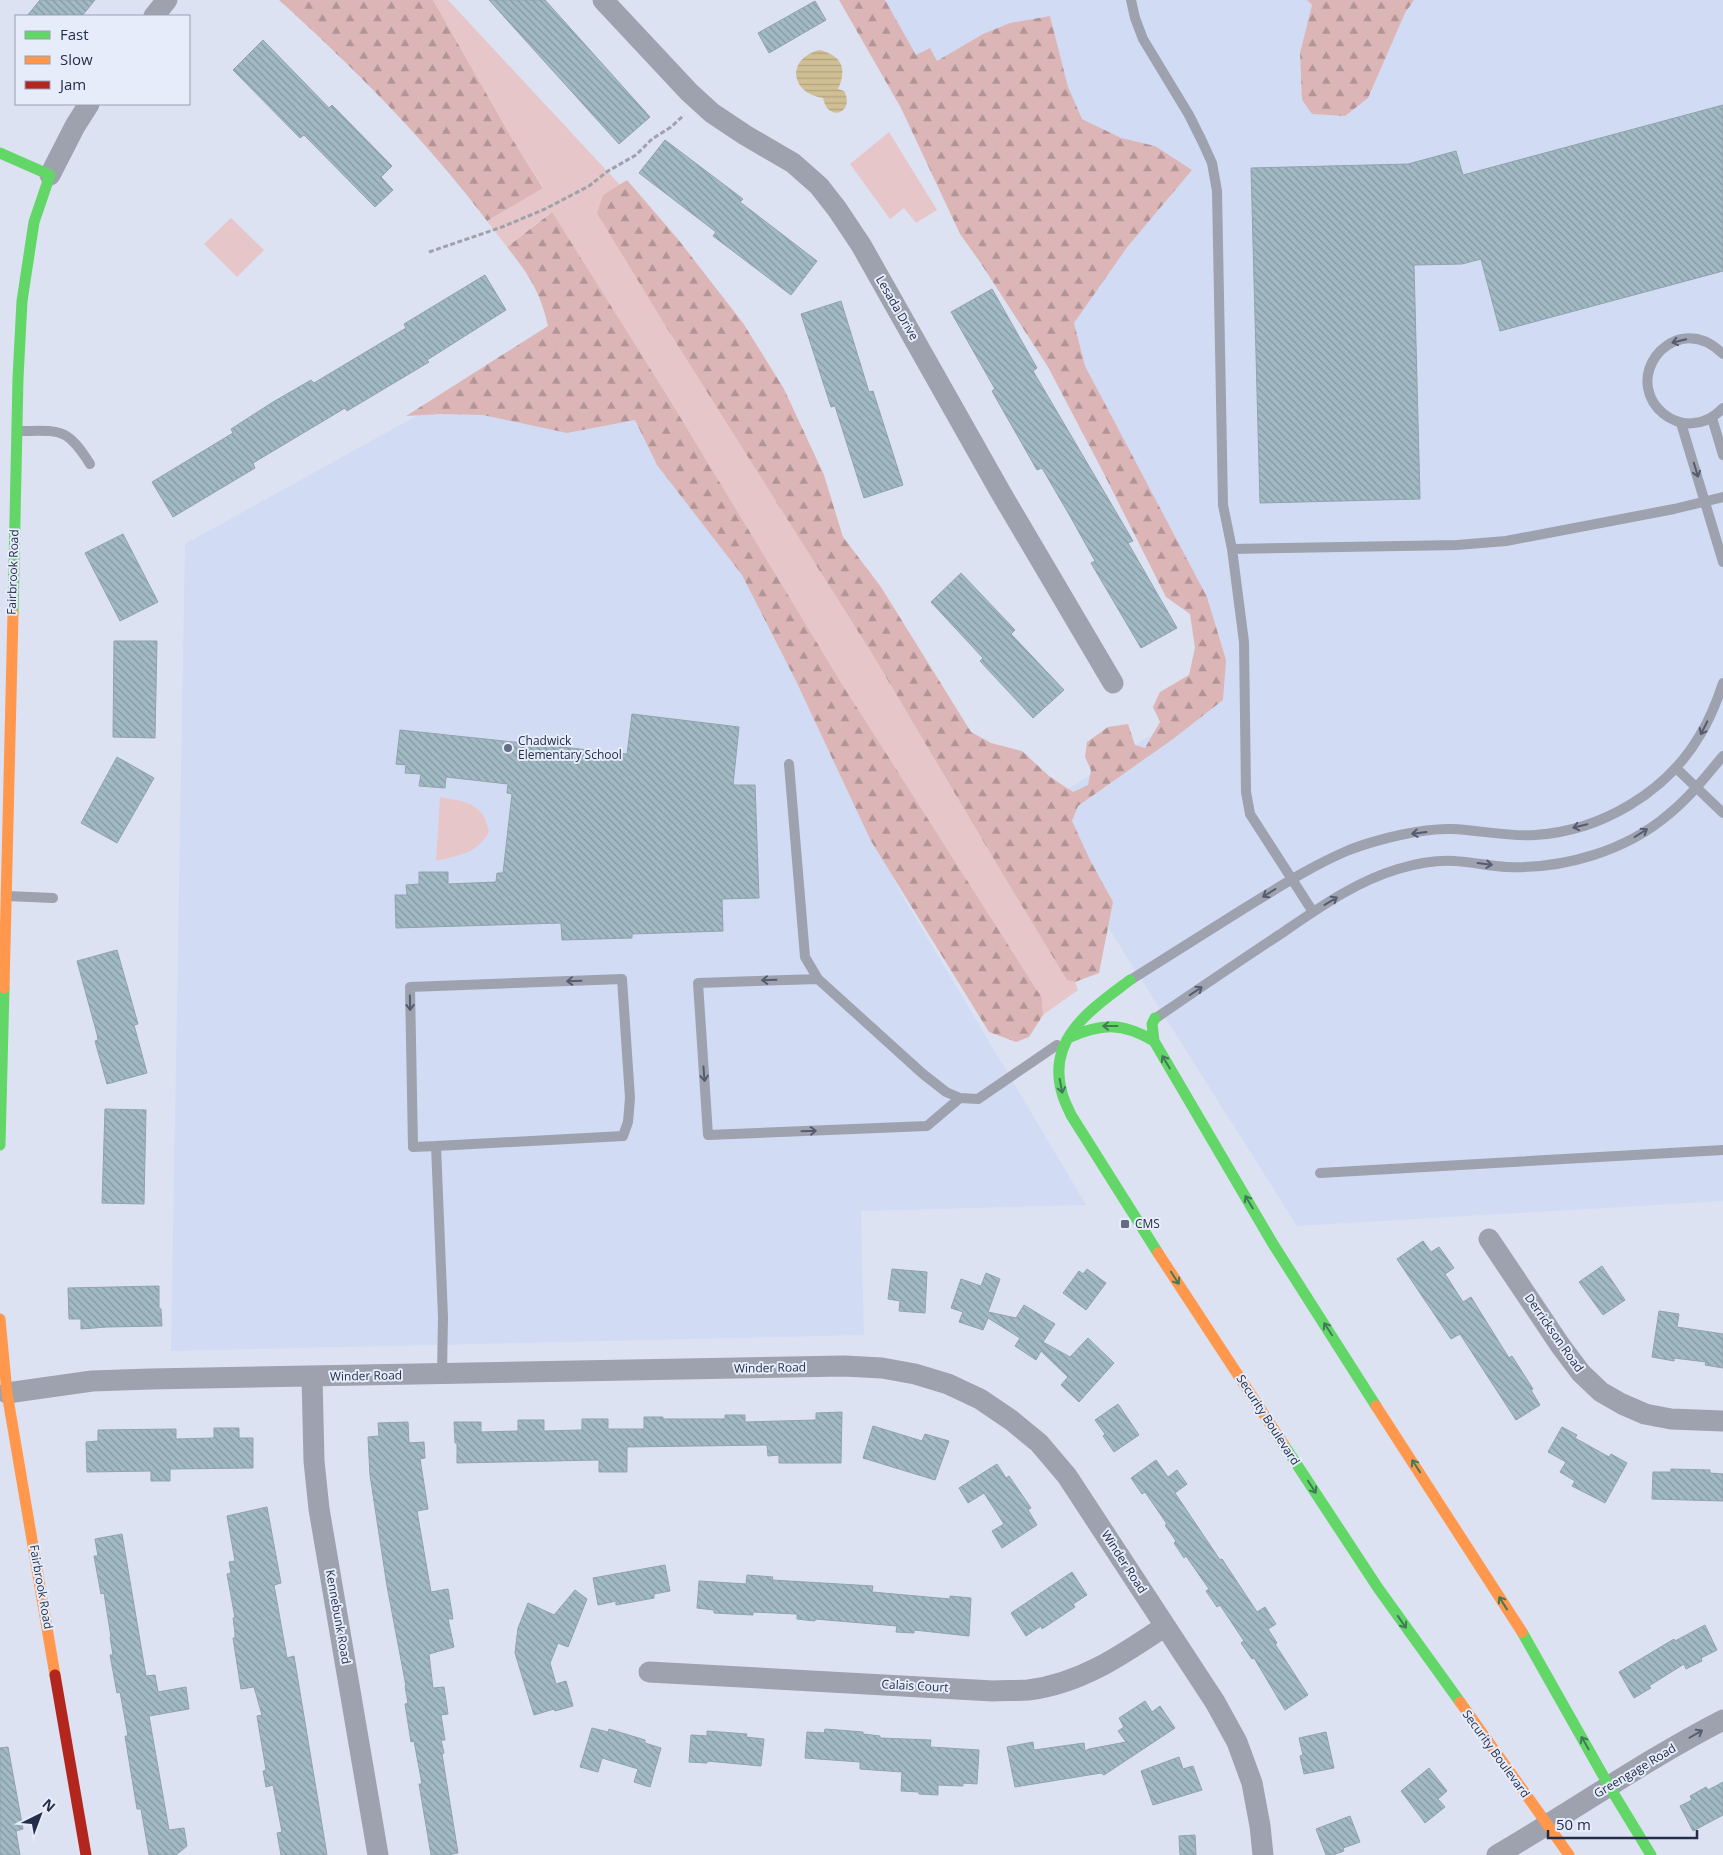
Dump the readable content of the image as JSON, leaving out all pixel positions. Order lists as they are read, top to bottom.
{
  "streets": {
    "street": [
      "Lesada Drive",
      "Fairbrook Road",
      "Derrickson Road",
      "Winder Road",
      "Security Boulevard",
      "Kennebunk Road",
      "Calais Court",
      "Greengage Road"
    ]
  },
  "crossings": [
    ["Fairbrook Road", "Winder Road"],
    ["Winder Road", "Kennebunk Road"],
    ["Winder Road", "Calais Court"],
    ["Security Boulevard", "Greengage Road"]
  ],
  "one_way": ["Greengage Road"],
  "places": {
    "other": ["Chadwick Elementary School"],
    "transit": ["CMS"]
  },
  "legend": ["Fast", "Slow", "Jam"],
  "scale_bar": "50 m",
  "north": "top right"
}
